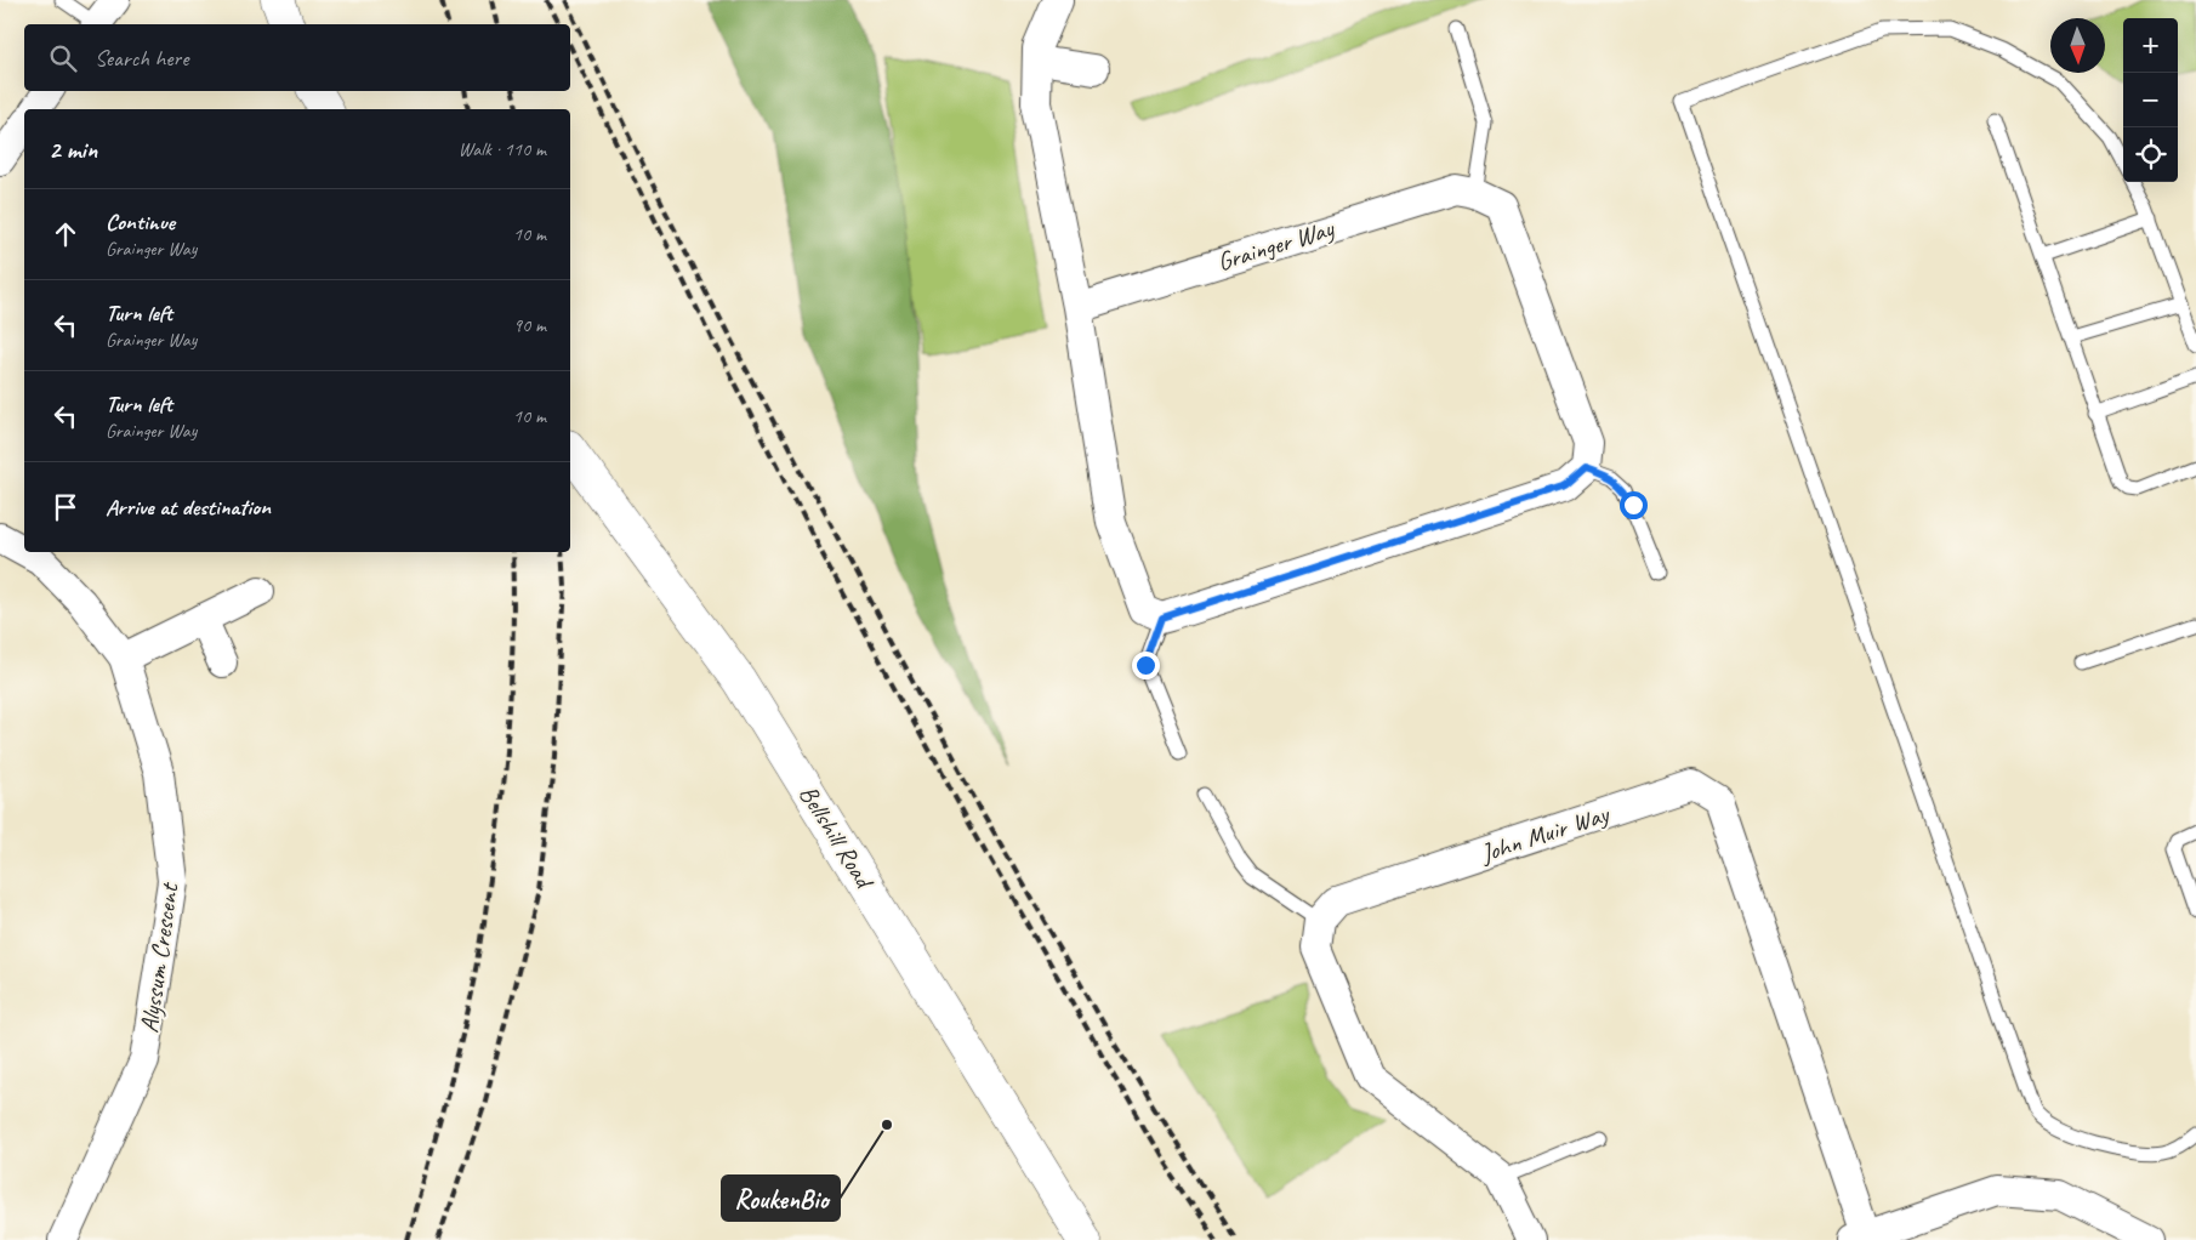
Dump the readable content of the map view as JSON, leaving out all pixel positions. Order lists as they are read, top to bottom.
{
  "streets": {
    "main road": ["Bellshill Road"],
    "street": ["Grainger Way", "John Muir Way", "Alyssum Crescent"]
  },
  "places": ["RoukenBio"],
  "north": "bottom",
  "page": {
    "map_buttons": ["+", "−"],
    "search": "Search here",
    "heading": ["2 min", "Walk · 110 m"],
    "list": [
      ["Continue", "Grainger Way", "10 m"],
      ["Turn left", "Grainger Way", "90 m"],
      ["Turn left", "Grainger Way", "10 m"],
      "Arrive at destination"
    ]
  }
}
